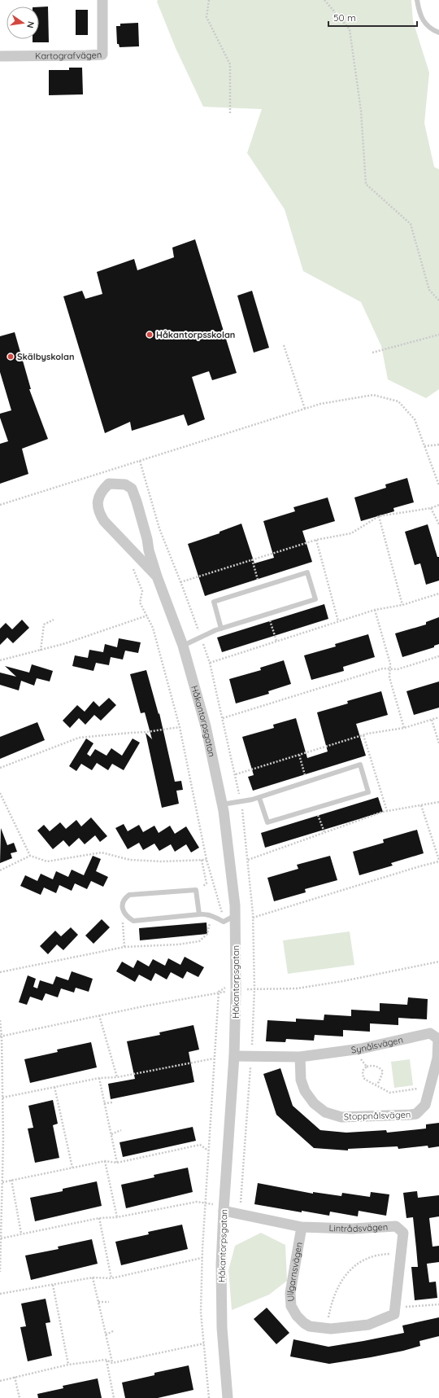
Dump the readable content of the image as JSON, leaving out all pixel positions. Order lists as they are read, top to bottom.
{
  "streets": {
    "street": [
      "Kartografvägen",
      "Håkantorpsgatan",
      "Synålsvägen",
      "Stoppnålsvägen",
      "Lintrådsvägen",
      "Ullgarnsvägen"
    ]
  },
  "crossings": [
    ["Håkantorpsgatan", "Synålsvägen"],
    ["Håkantorpsgatan", "Lintrådsvägen"],
    ["Synålsvägen", "Stoppnålsvägen"],
    ["Lintrådsvägen", "Ullgarnsvägen"]
  ],
  "places": ["Håkantorpsskolan", "Skälbyskolan"],
  "scale_bar": "50 m",
  "north": "right"
}
